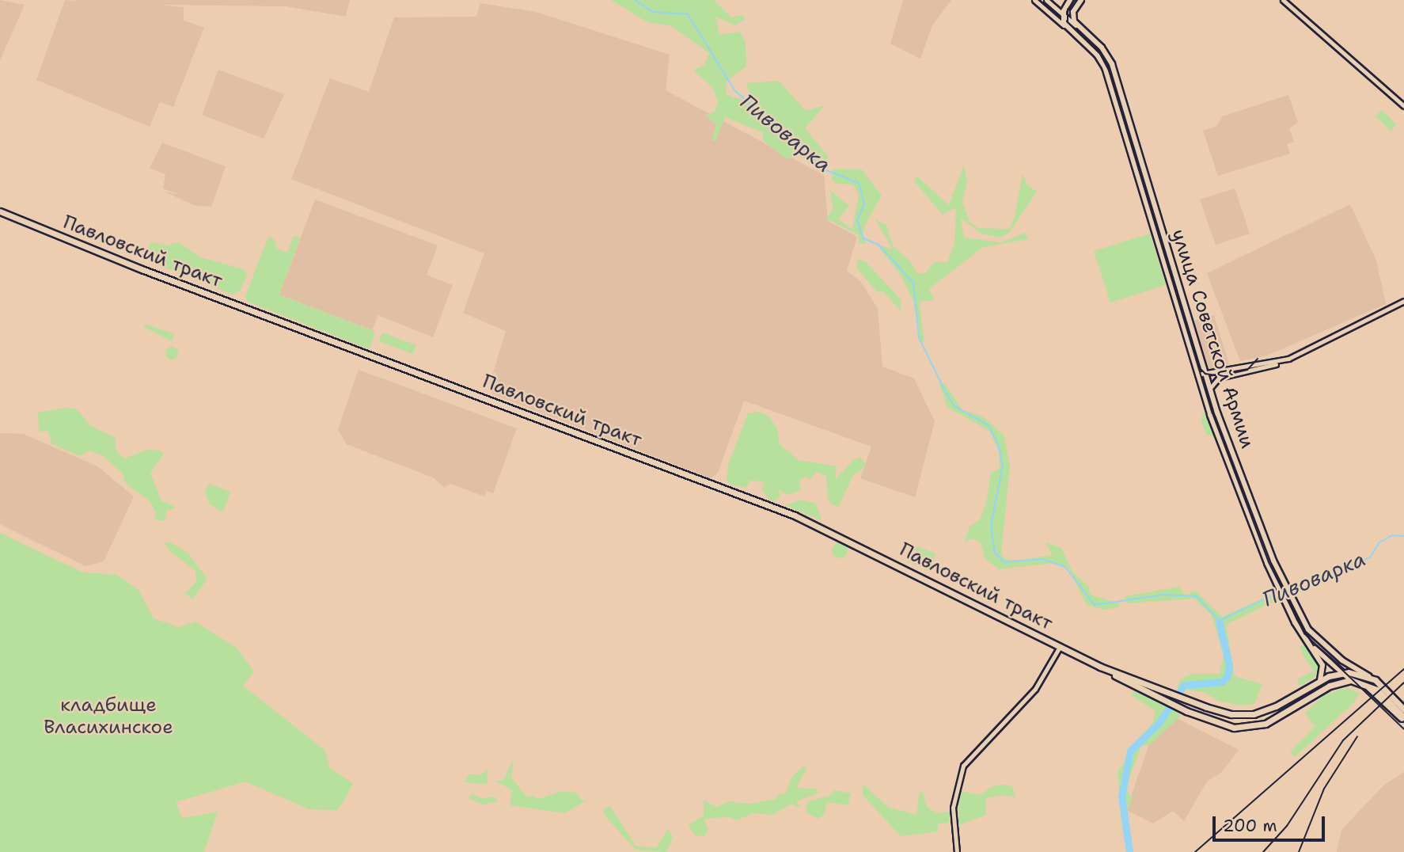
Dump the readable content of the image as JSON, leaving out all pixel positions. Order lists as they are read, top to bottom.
{
  "streets": {
    "main road": ["Павловский тракт", "улица Советской Армии"]
  },
  "crossings": [
    ["Павловский тракт", "улица Советской Армии"]
  ],
  "water": ["Пивоварка"],
  "parks": ["кладбище Власихинское"],
  "scale_bar": "200 m"
}
